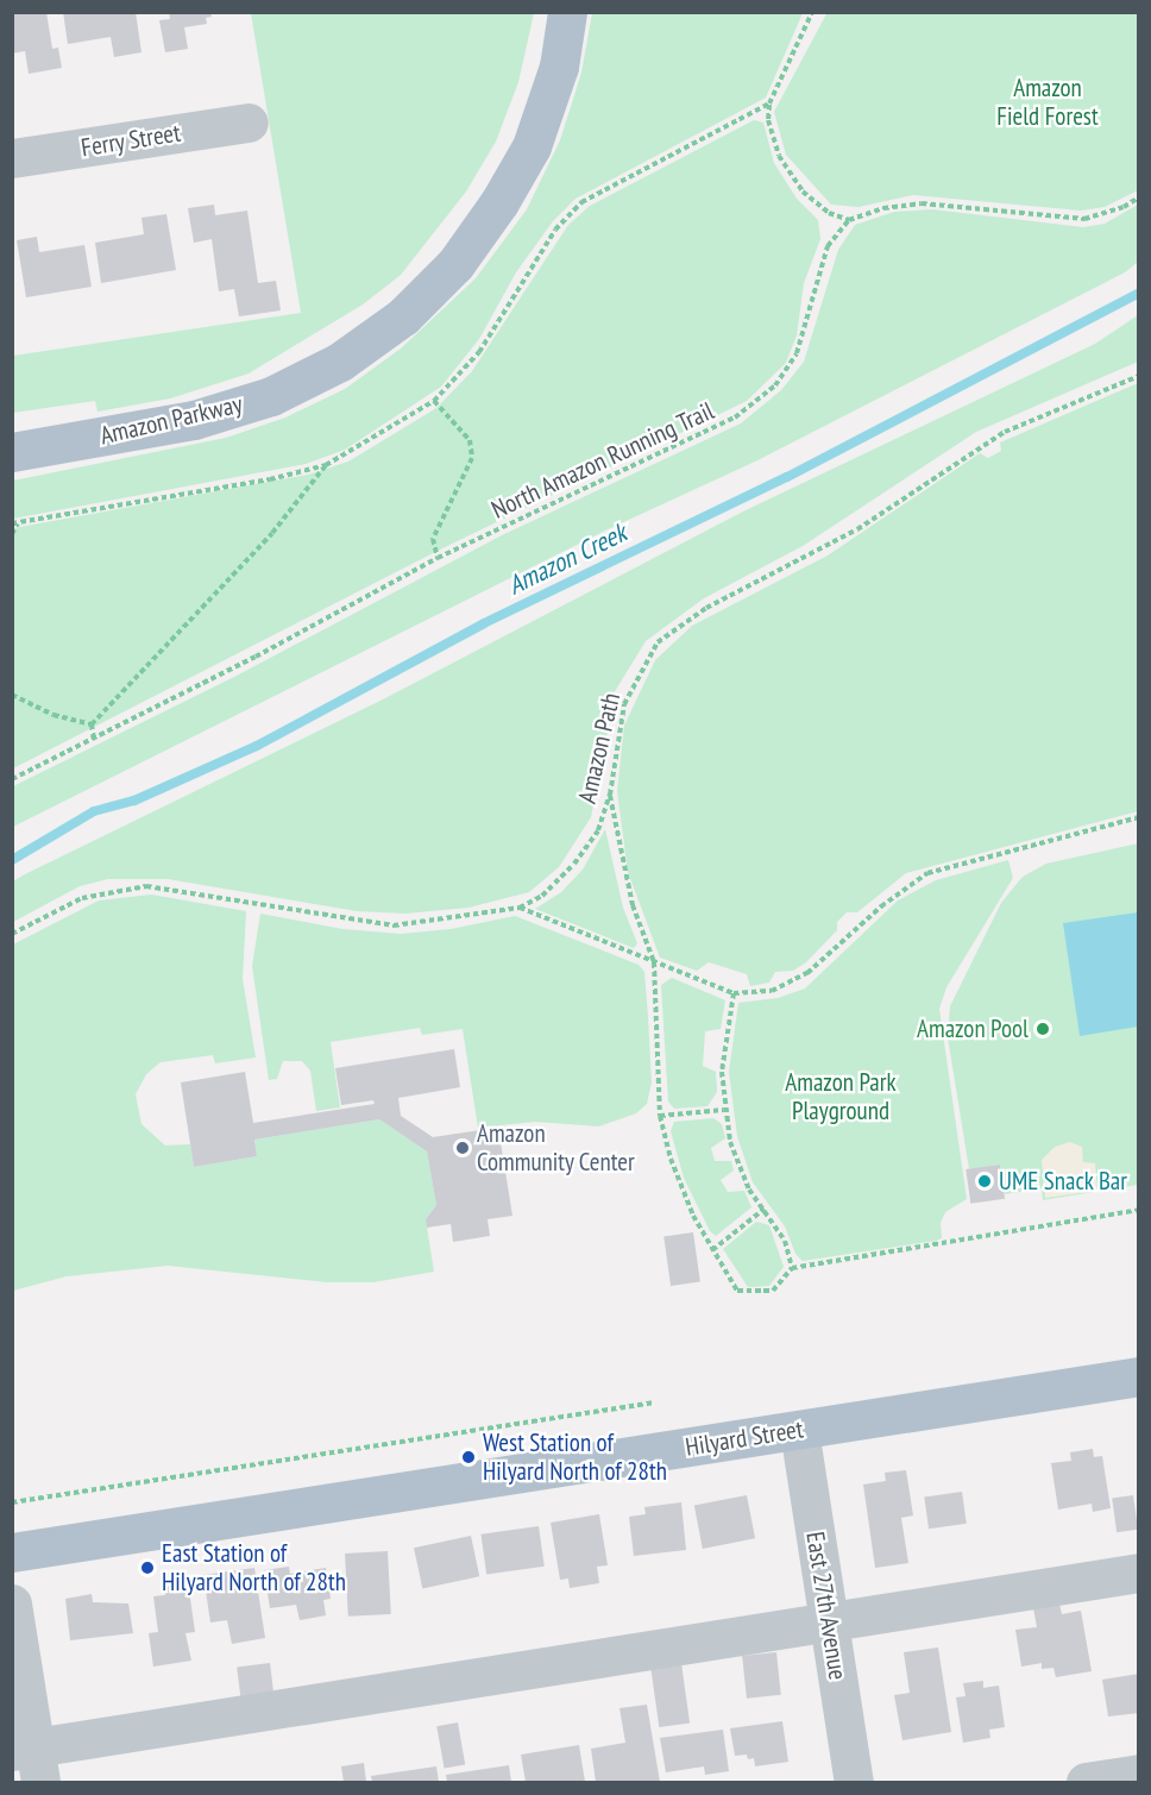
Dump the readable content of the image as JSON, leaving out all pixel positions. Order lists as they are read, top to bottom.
{
  "streets": {
    "main road": ["Amazon Parkway", "Hilyard Street"],
    "street": ["Ferry Street", "East 27th Avenue"],
    "path": ["North Amazon Running Trail", "Amazon Path"]
  },
  "crossings": [
    ["Hilyard Street", "East 27th Avenue"]
  ],
  "water": ["Amazon Creek"],
  "parks": ["Amazon Field Forest", "Amazon Park Playground"],
  "places": [
    "Amazon Pool",
    "Amazon Community Center",
    "UME Snack Bar",
    "West Station of Hilyard North of 28th",
    "East Station of Hilyard North of 28th"
  ]
}
